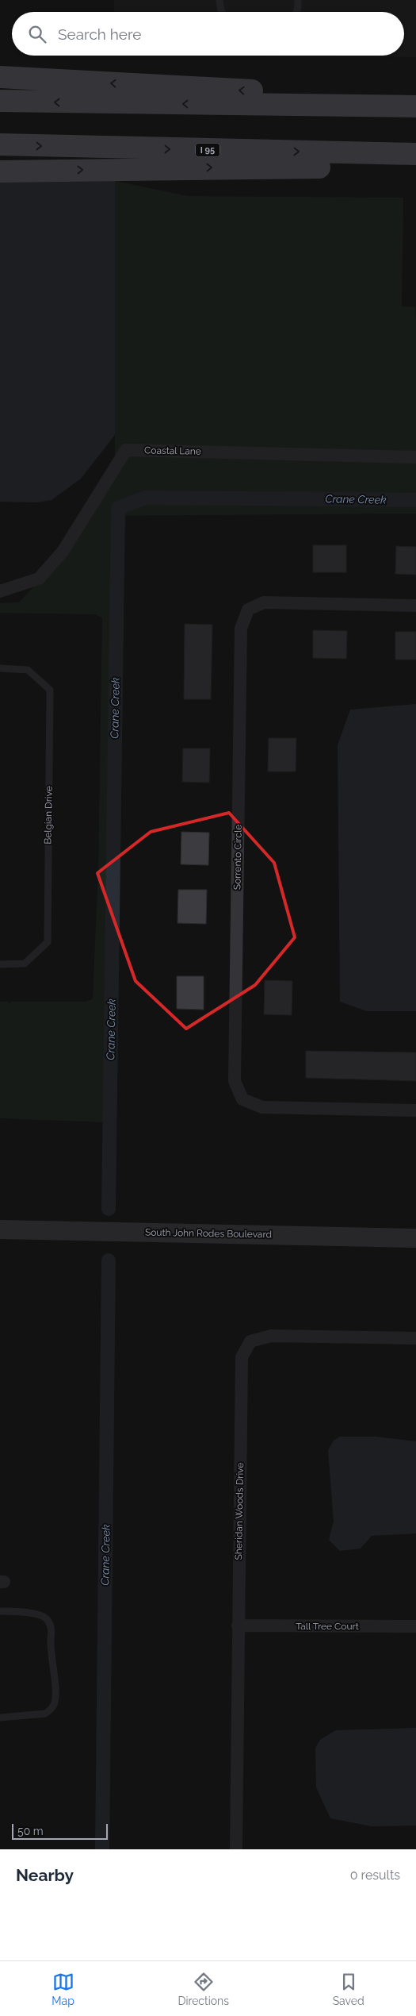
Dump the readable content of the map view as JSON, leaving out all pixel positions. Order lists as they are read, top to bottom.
{
  "streets": {
    "highway": ["I 95"],
    "main road": ["South John Rodes Boulevard"],
    "street": [
      "Coastal Lane",
      "Sorrento Circle",
      "Sheridan Woods Drive",
      "Tall Tree Court"
    ],
    "lane": ["Belgian Drive"]
  },
  "crossings": [
    ["Sheridan Woods Drive", "Tall Tree Court"]
  ],
  "water": ["Crane Creek"],
  "scale_bar": "50 m",
  "page": {
    "search": "Search here",
    "scale": "50 m",
    "heading": ["Nearby", "0 results"],
    "nav": ["Map", "Directions", "Saved"]
  }
}
